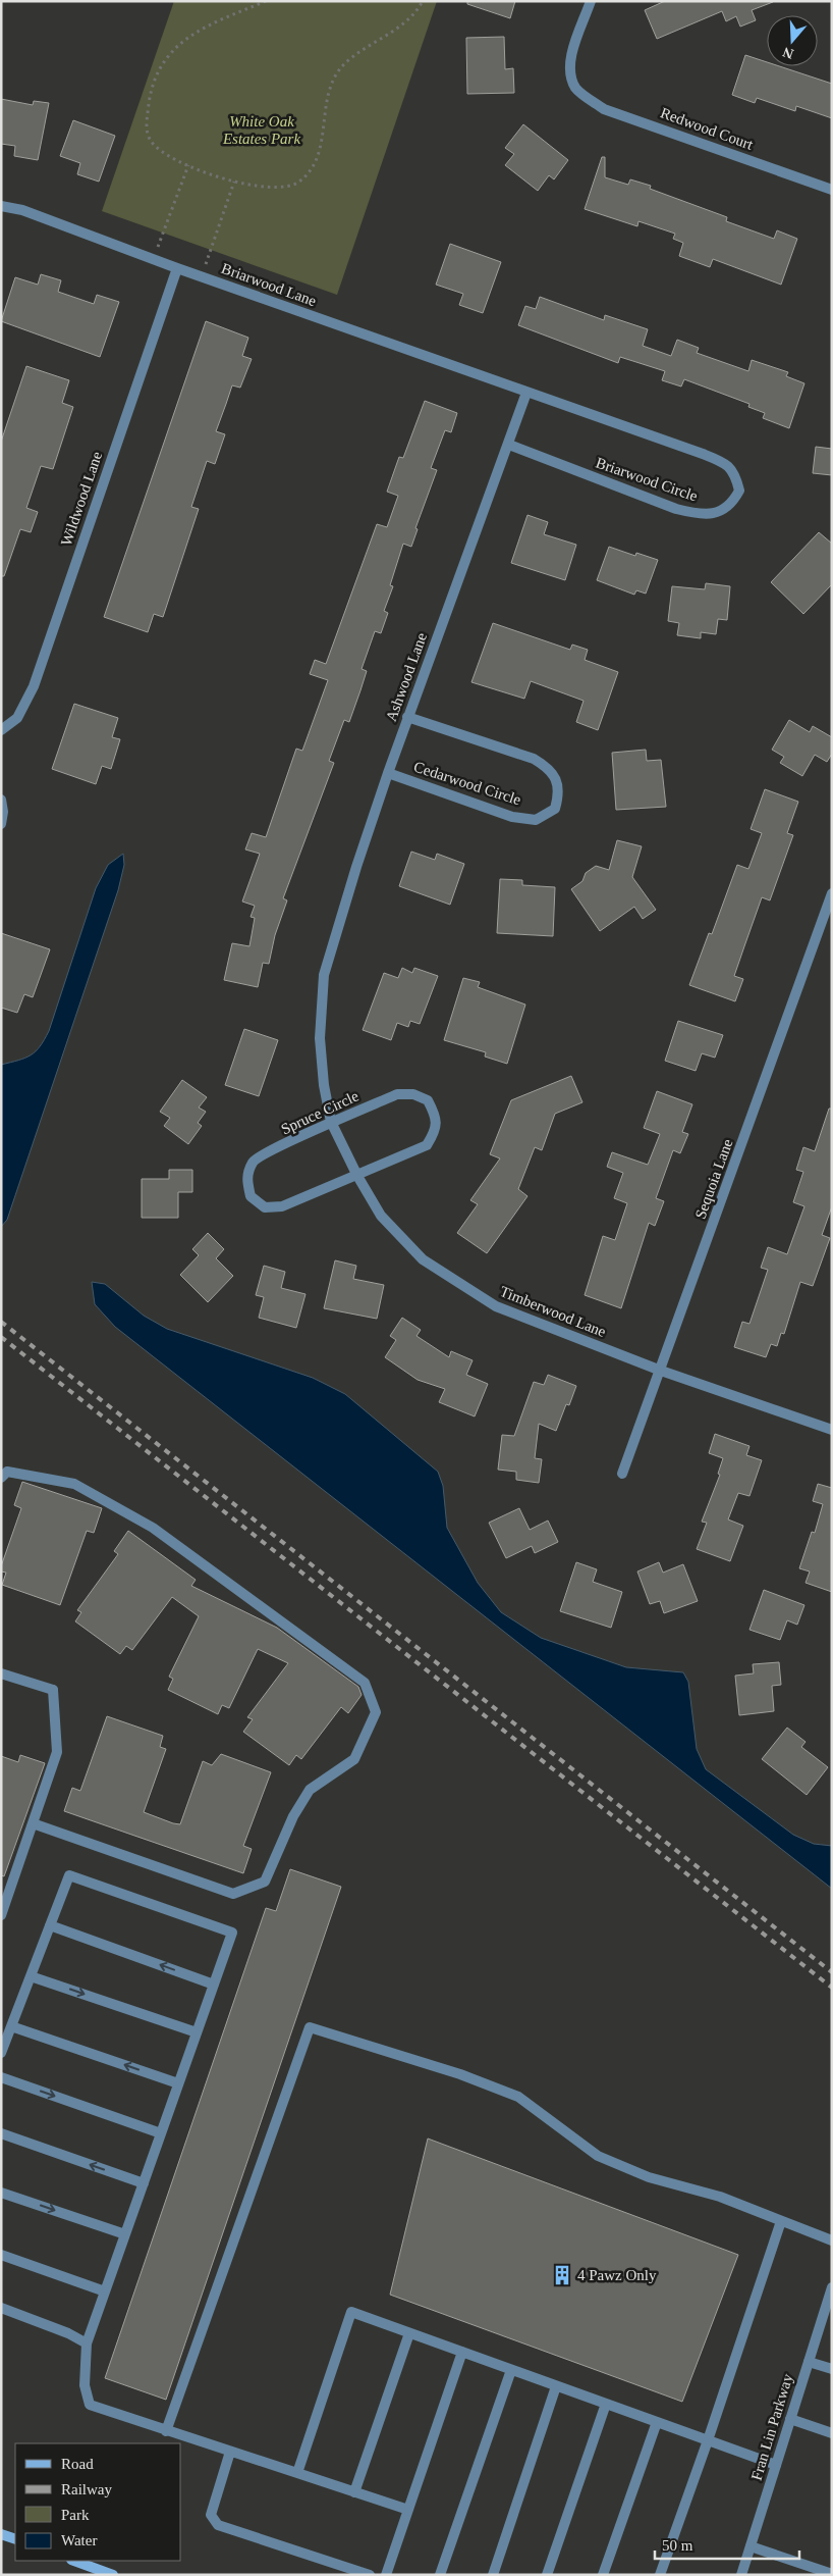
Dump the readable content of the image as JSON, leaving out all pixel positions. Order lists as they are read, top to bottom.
{
  "streets": {
    "street": [
      "Redwood Court",
      "Briarwood Lane",
      "Briarwood Circle",
      "Wildwood Lane",
      "Ashwood Lane",
      "Cedarwood Circle",
      "Spruce Circle",
      "Sequoia Lane",
      "Timberwood Lane",
      "Fran Lin Parkway"
    ]
  },
  "crossings": [
    ["Briarwood Lane", "Briarwood Circle"],
    ["Briarwood Lane", "Wildwood Lane"],
    ["Briarwood Lane", "Ashwood Lane"],
    ["Briarwood Circle", "Ashwood Lane"],
    ["Ashwood Lane", "Cedarwood Circle"],
    ["Ashwood Lane", "Timberwood Lane"],
    ["Spruce Circle", "Timberwood Lane"],
    ["Sequoia Lane", "Timberwood Lane"]
  ],
  "parks": ["White Oak Estates Park"],
  "places": {
    "building": ["4 Pawz Only"]
  },
  "legend": [
    "Road",
    "Railway",
    "Park",
    "Water"
  ],
  "scale_bar": "50 m",
  "north": "bottom"
}
